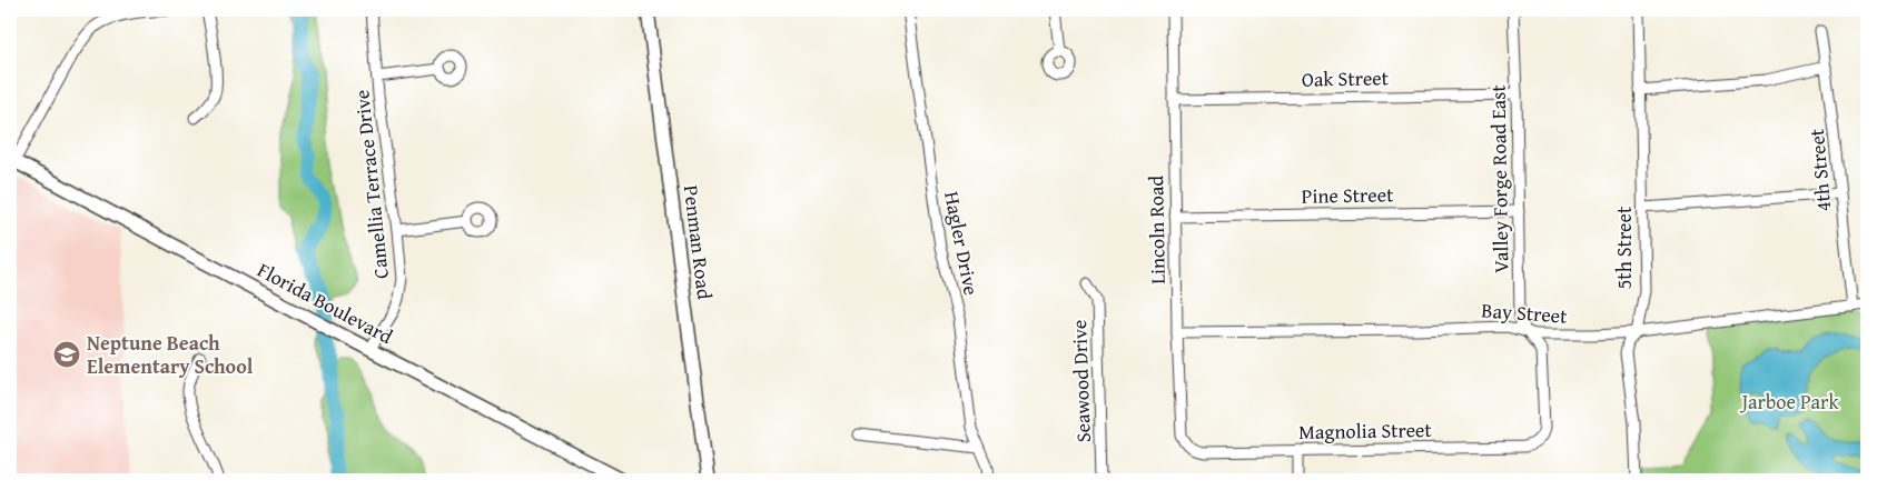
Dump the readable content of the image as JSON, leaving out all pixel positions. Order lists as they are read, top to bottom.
{
  "streets": {
    "street": [
      "Oak Street",
      "4th Street",
      "Valley Forge Road East",
      "Camellia Terrace Drive",
      "Pine Street",
      "Lincoln Road",
      "Penman Road",
      "Hagler Drive",
      "5th Street",
      "Florida Boulevard",
      "Bay Street",
      "Seawood Drive",
      "Magnolia Street"
    ]
  },
  "crossings": [
    ["Oak Street", "Valley Forge Road East"],
    ["Oak Street", "Lincoln Road"],
    ["4th Street", "Bay Street"],
    ["Valley Forge Road East", "Pine Street"],
    ["Valley Forge Road East", "Bay Street"],
    ["Valley Forge Road East", "Magnolia Street"],
    ["Camellia Terrace Drive", "Florida Boulevard"],
    ["Pine Street", "Lincoln Road"],
    ["Lincoln Road", "Bay Street"],
    ["Lincoln Road", "Magnolia Street"],
    ["5th Street", "Bay Street"]
  ],
  "parks": ["Jarboe Park"],
  "places": {
    "school or university": ["Neptune Beach Elementary School"]
  }
}
